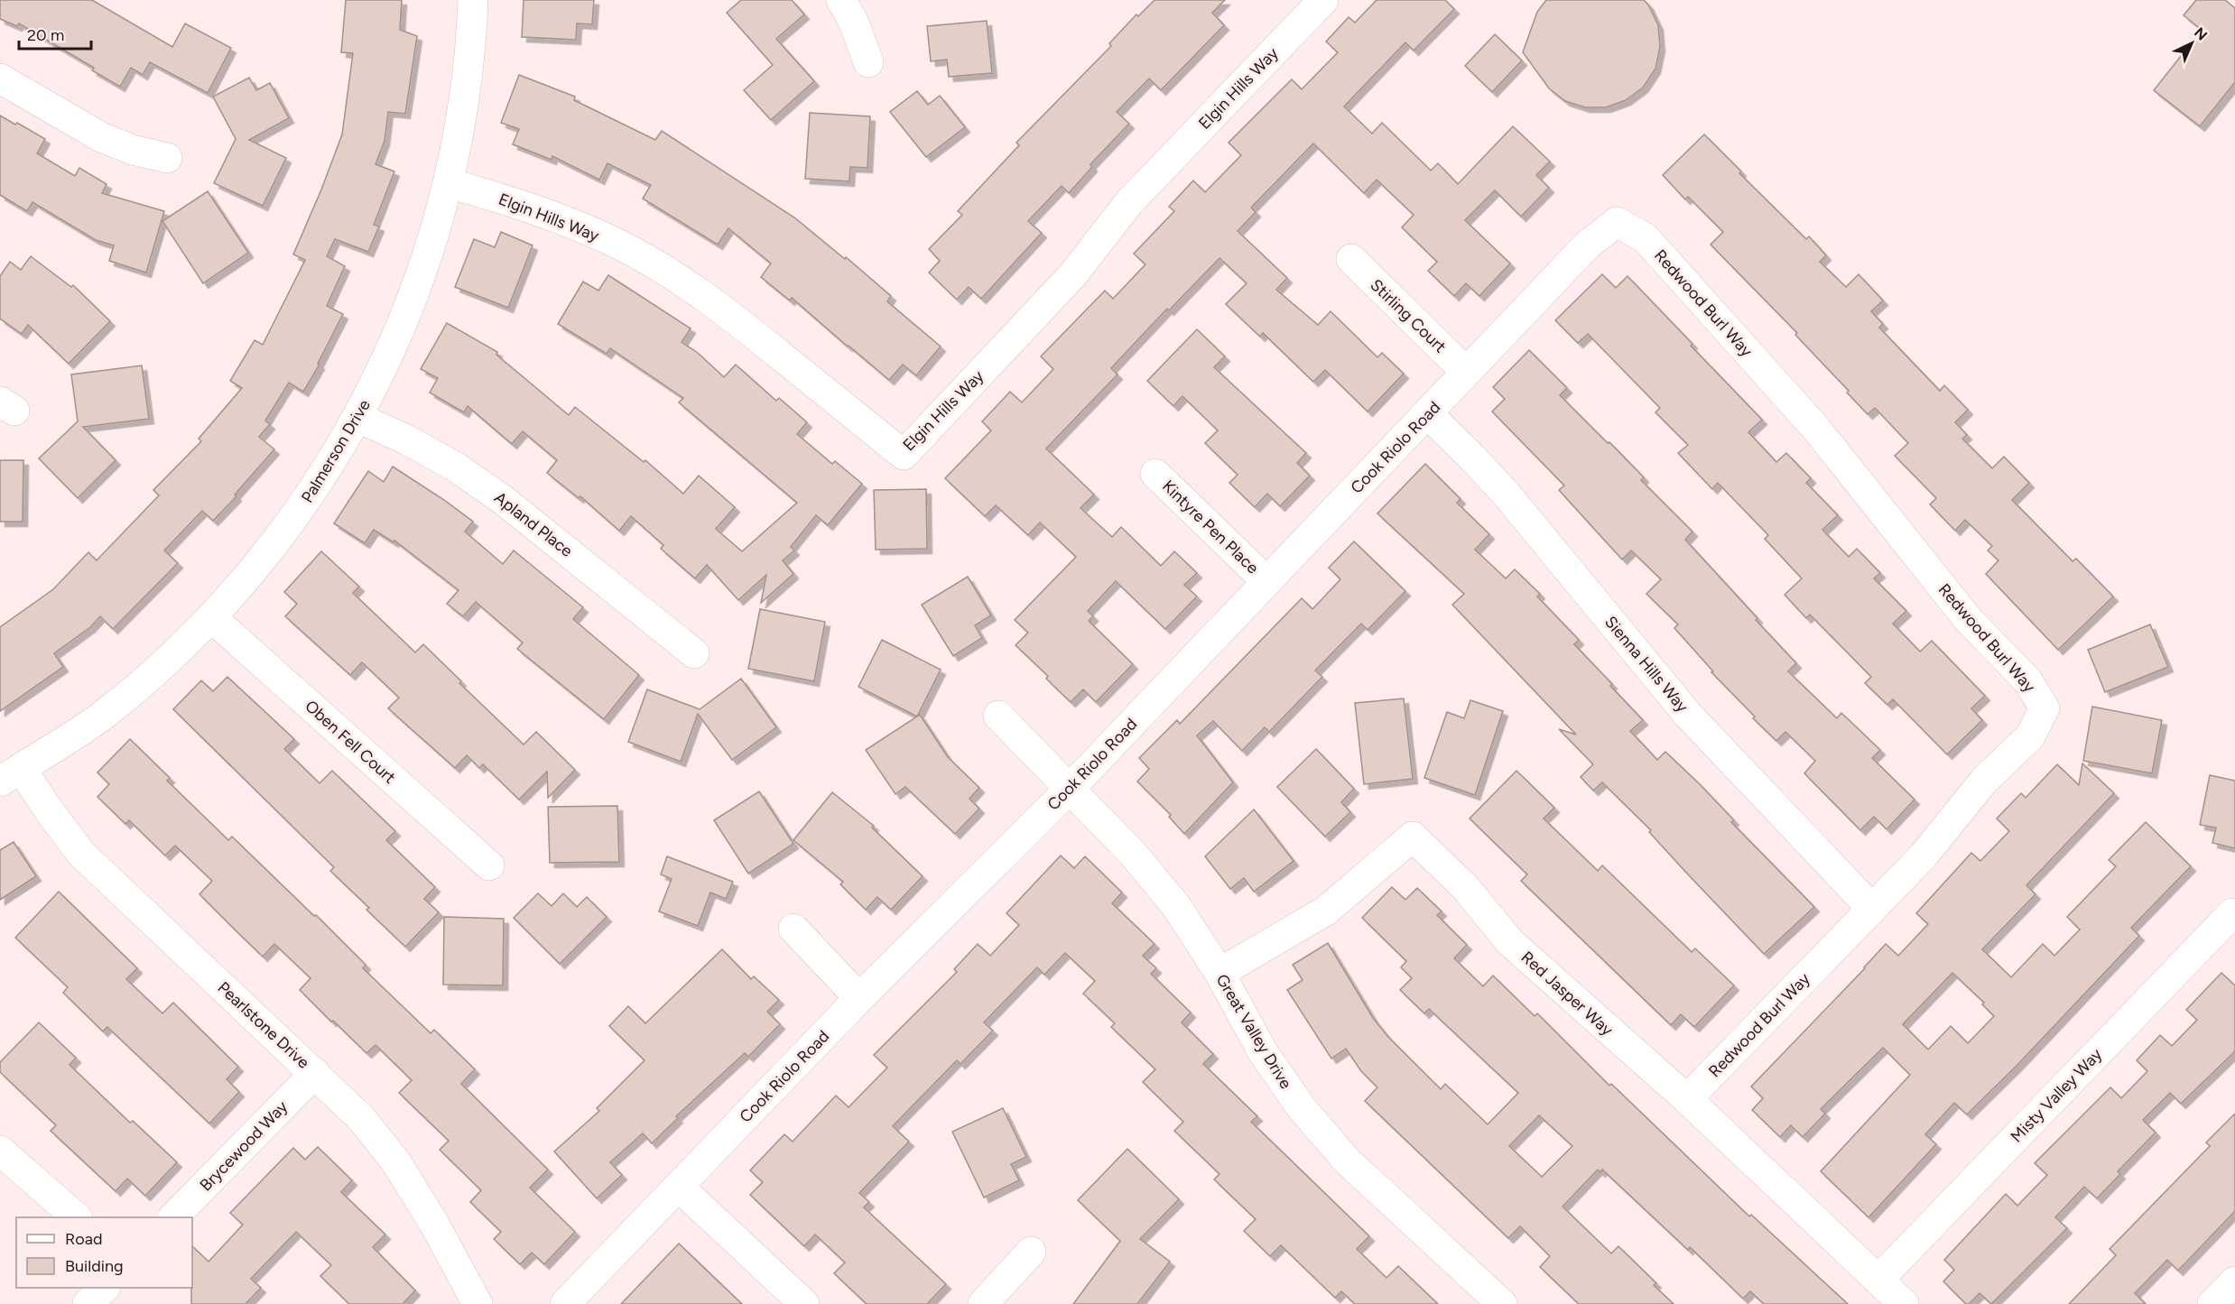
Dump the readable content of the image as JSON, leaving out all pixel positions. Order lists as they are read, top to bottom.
{
  "streets": {
    "street": [
      "Elgin Hills Way",
      "Redwood Burl Way",
      "Stirling Court",
      "Cook Riolo Road",
      "Palmerson Drive",
      "Apland Place",
      "Kintyre Pen Place",
      "Sienna Hills Way",
      "Oben Fell Court",
      "Red Jasper Way",
      "Pearlstone Drive",
      "Great Valley Drive",
      "Misty Valley Way",
      "Brycewood Way"
    ]
  },
  "crossings": [
    ["Elgin Hills Way", "Palmerson Drive"],
    ["Redwood Burl Way", "Cook Riolo Road"],
    ["Redwood Burl Way", "Sienna Hills Way"],
    ["Redwood Burl Way", "Red Jasper Way"],
    ["Stirling Court", "Cook Riolo Road"],
    ["Cook Riolo Road", "Kintyre Pen Place"],
    ["Cook Riolo Road", "Sienna Hills Way"],
    ["Cook Riolo Road", "Great Valley Drive"],
    ["Palmerson Drive", "Apland Place"],
    ["Palmerson Drive", "Oben Fell Court"],
    ["Palmerson Drive", "Pearlstone Drive"],
    ["Red Jasper Way", "Great Valley Drive"],
    ["Red Jasper Way", "Misty Valley Way"],
    ["Pearlstone Drive", "Brycewood Way"]
  ],
  "legend": ["Road", "Building"],
  "scale_bar": "20 m",
  "north": "top right"
}
